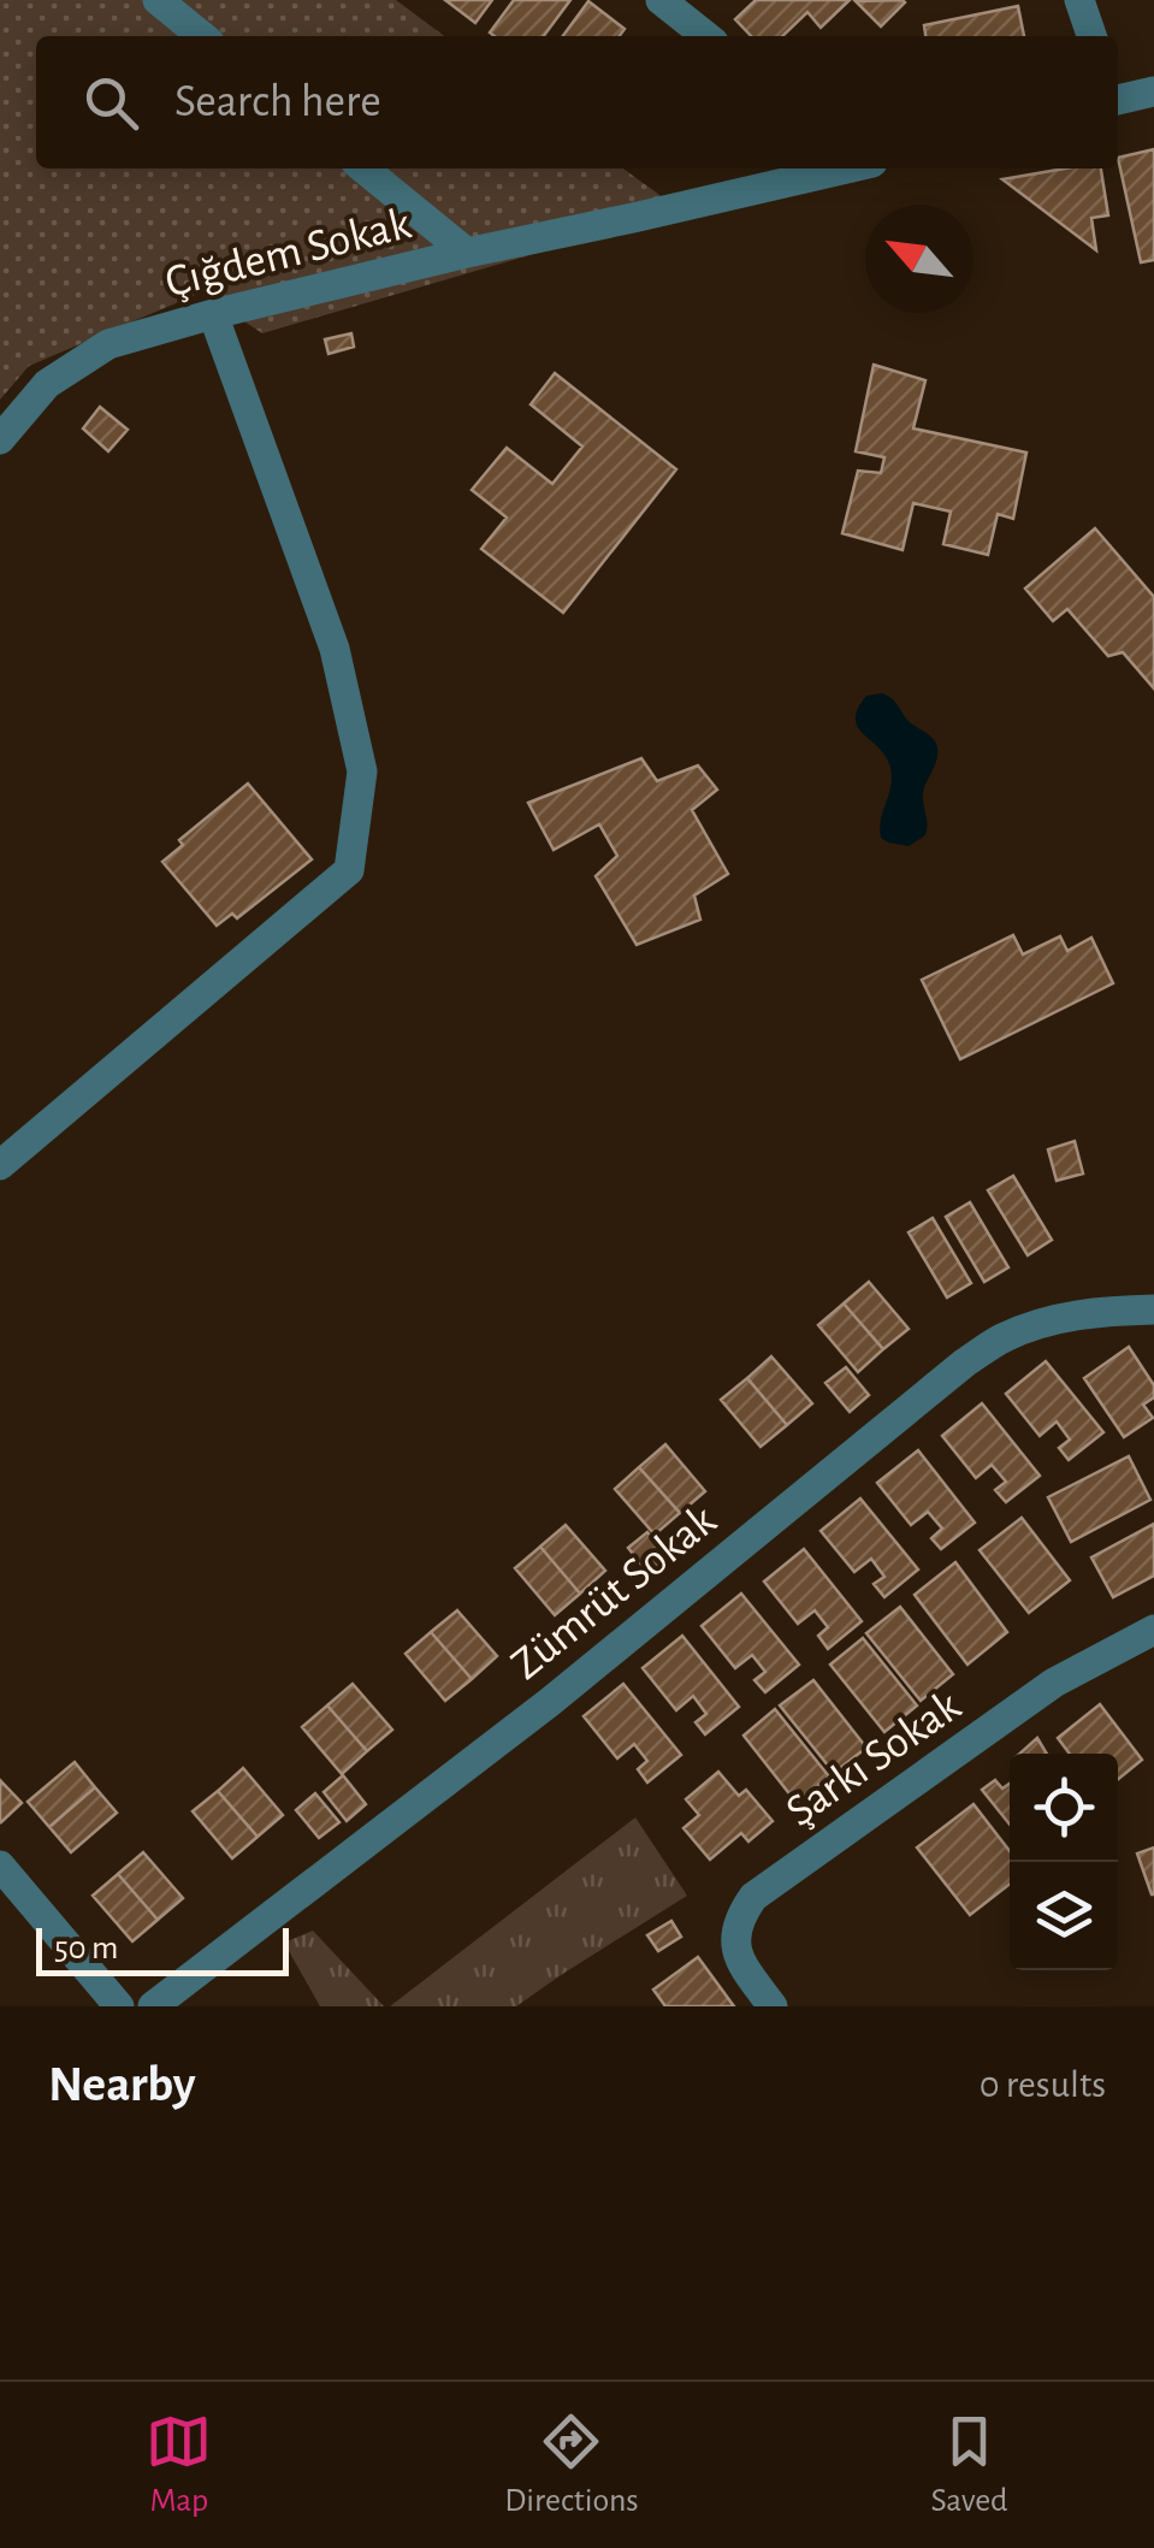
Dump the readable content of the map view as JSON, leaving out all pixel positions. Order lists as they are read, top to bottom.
{
  "streets": {
    "street": ["Çığdem Sokak", "Zümrüt Sokak", "Şarkı Sokak"]
  },
  "scale_bar": "50 m",
  "north": "top left",
  "page": {
    "search": "Search here",
    "scale": "50 m",
    "heading": ["Nearby", "0 results"],
    "nav": ["Map", "Directions", "Saved"]
  }
}
